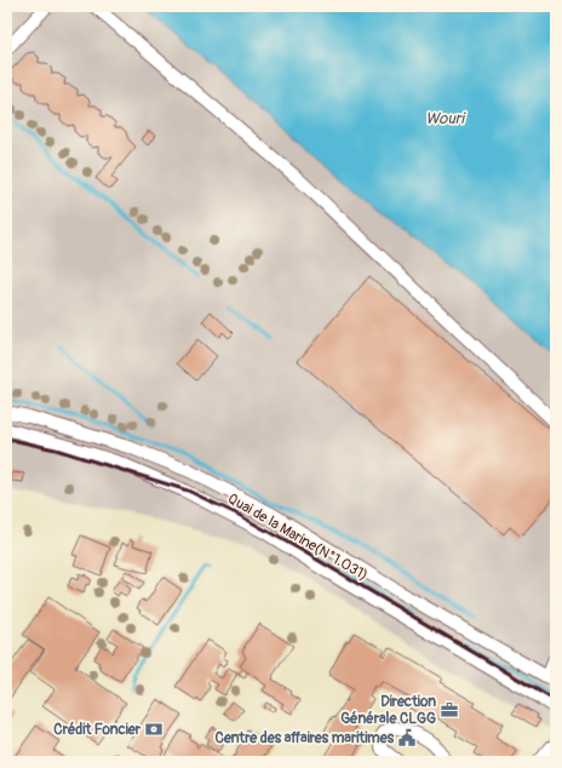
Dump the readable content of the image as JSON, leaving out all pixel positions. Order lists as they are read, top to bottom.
{
  "streets": {
    "street": ["Quai de la Marine(N°1.031)"]
  },
  "water": ["Wouri"],
  "places": {
    "office": ["Direction Générale CLGG"],
    "bank": ["Crédit Foncier"],
    "public building": ["Centre des affaires maritimes"]
  }
}
